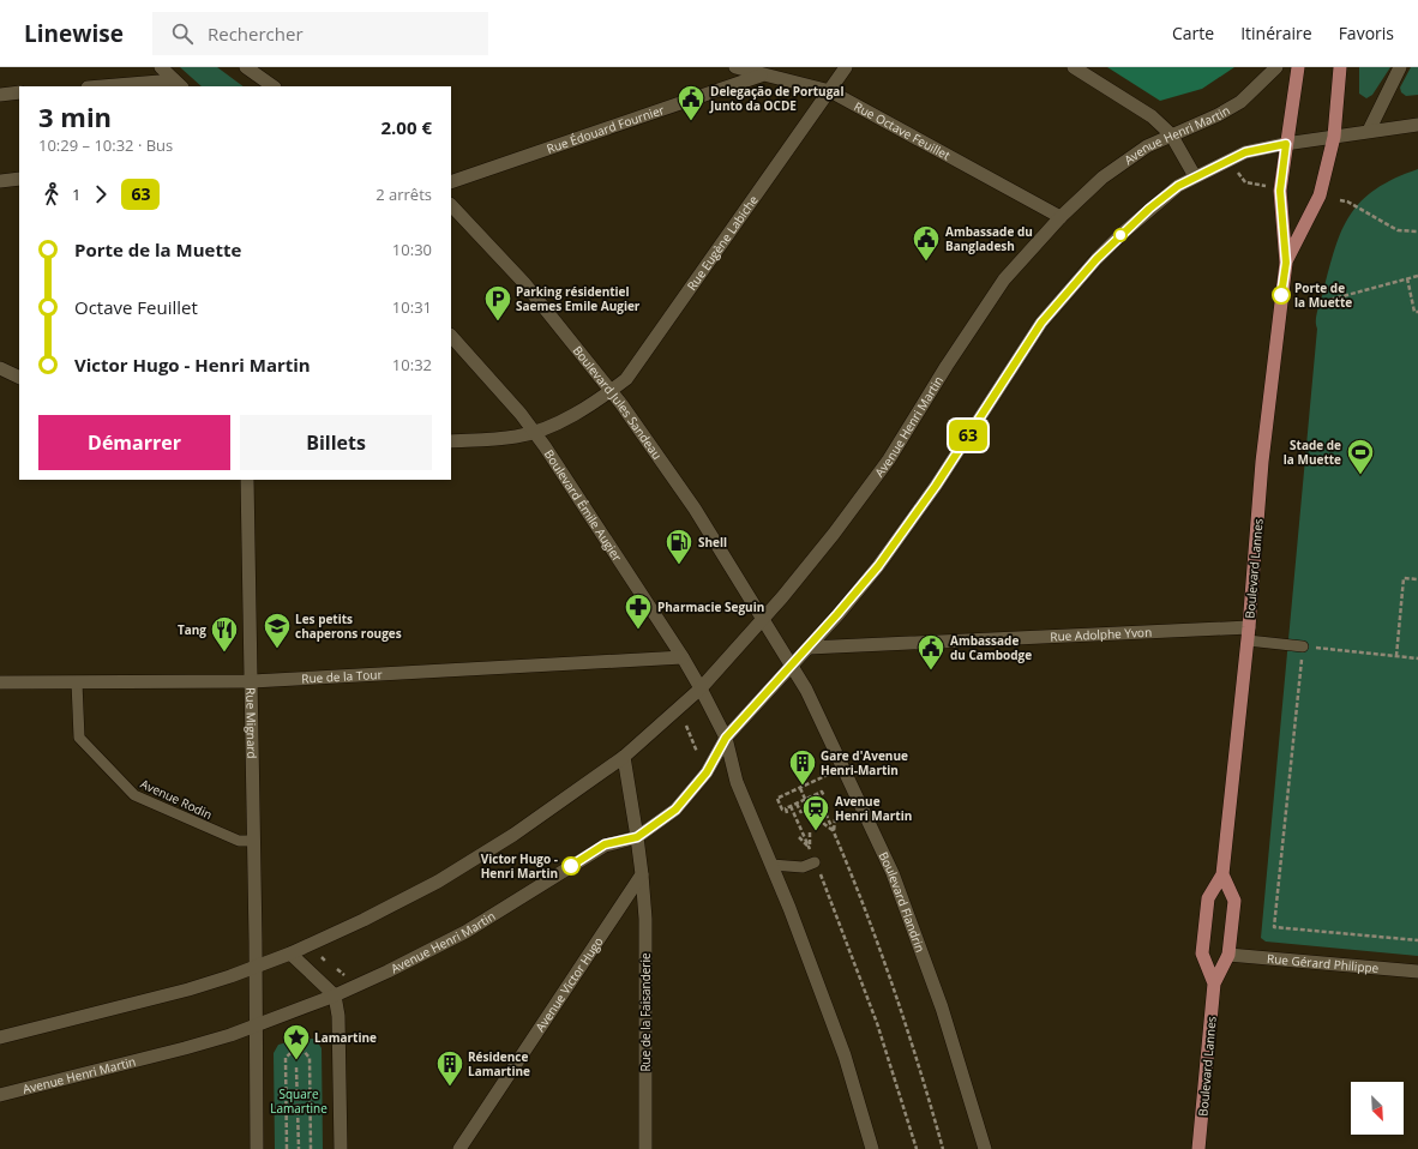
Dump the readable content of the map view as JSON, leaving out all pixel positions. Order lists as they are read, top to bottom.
{
  "streets": {
    "main road": ["Boulevard Lannes"],
    "street": [
      "Rue Édouard Fournier",
      "Rue Octave Feuillet",
      "Avenue Henri Martin",
      "Rue Eugène Labiche",
      "Boulevard Jules Sandeau",
      "Boulevard Émile Augier",
      "Rue Adolphe Yvon",
      "Rue de la Tour",
      "Rue Mignard",
      "Boulevard Flandrin",
      "Rue Gérard Philippe",
      "Avenue Victor Hugo",
      "Rue de la Faisanderie"
    ],
    "lane": ["Avenue Rodin"]
  },
  "crossings": [
    ["Rue Édouard Fournier", "Rue Octave Feuillet"],
    ["Rue Octave Feuillet", "Avenue Henri Martin"],
    ["Rue Octave Feuillet", "Rue Eugène Labiche"],
    ["Avenue Henri Martin", "Boulevard Jules Sandeau"],
    ["Avenue Henri Martin", "Boulevard Émile Augier"],
    ["Avenue Henri Martin", "Boulevard Lannes"],
    ["Avenue Henri Martin", "Rue Adolphe Yvon"],
    ["Avenue Henri Martin", "Rue Mignard"],
    ["Avenue Henri Martin", "Boulevard Flandrin"],
    ["Rue Eugène Labiche", "Boulevard Jules Sandeau"],
    ["Rue Eugène Labiche", "Boulevard Émile Augier"],
    ["Boulevard Jules Sandeau", "Boulevard Flandrin"],
    ["Boulevard Émile Augier", "Rue de la Tour"],
    ["Boulevard Lannes", "Rue Adolphe Yvon"],
    ["Boulevard Lannes", "Rue Gérard Philippe"],
    ["Rue de la Tour", "Rue Mignard"],
    ["Rue de la Tour", "Avenue Rodin"],
    ["Rue Mignard", "Avenue Rodin"],
    ["Avenue Victor Hugo", "Rue de la Faisanderie"]
  ],
  "parks": ["Square Lamartine"],
  "places": {
    "public building": ["Delegação de Portugal Junto da OCDE", "Ambassade du Bangladesh", "Ambassade du Cambodge"],
    "other": ["Porte de la Muette", "Victor Hugo - Henri Martin"],
    "parking": ["Parking résidentiel Saemes Emile Augier"],
    "sports": ["Stade de la Muette"],
    "fuel station": ["Shell"],
    "pharmacy": ["Pharmacie Seguin"],
    "school or university": ["Les petits chaperons rouges"],
    "restaurant": ["Tang"],
    "building": ["Gare d'Avenue Henri-Martin", "Résidence Lamartine"],
    "station": ["Avenue Henri Martin"],
    "place": ["Lamartine"]
  },
  "lines": ["bus line 63"],
  "north": "bottom right",
  "page": {
    "header": "Linewise",
    "search": "Rechercher",
    "nav": ["Carte", "Itinéraire", "Favoris"],
    "on_map": "63",
    "heading": ["3 min", "10:29 – 10:32 · Bus", "2.00 €"],
    "legs": ["1", "63", "2 arrêts"],
    "list": [
      {
        "name": "Porte de la Muette",
        "value": "10:30"
      },
      {
        "name": "Octave Feuillet",
        "value": "10:31"
      },
      {
        "name": "Victor Hugo - Henri Martin",
        "value": "10:32"
      }
    ],
    "buttons": ["Démarrer", "Billets"]
  }
}
